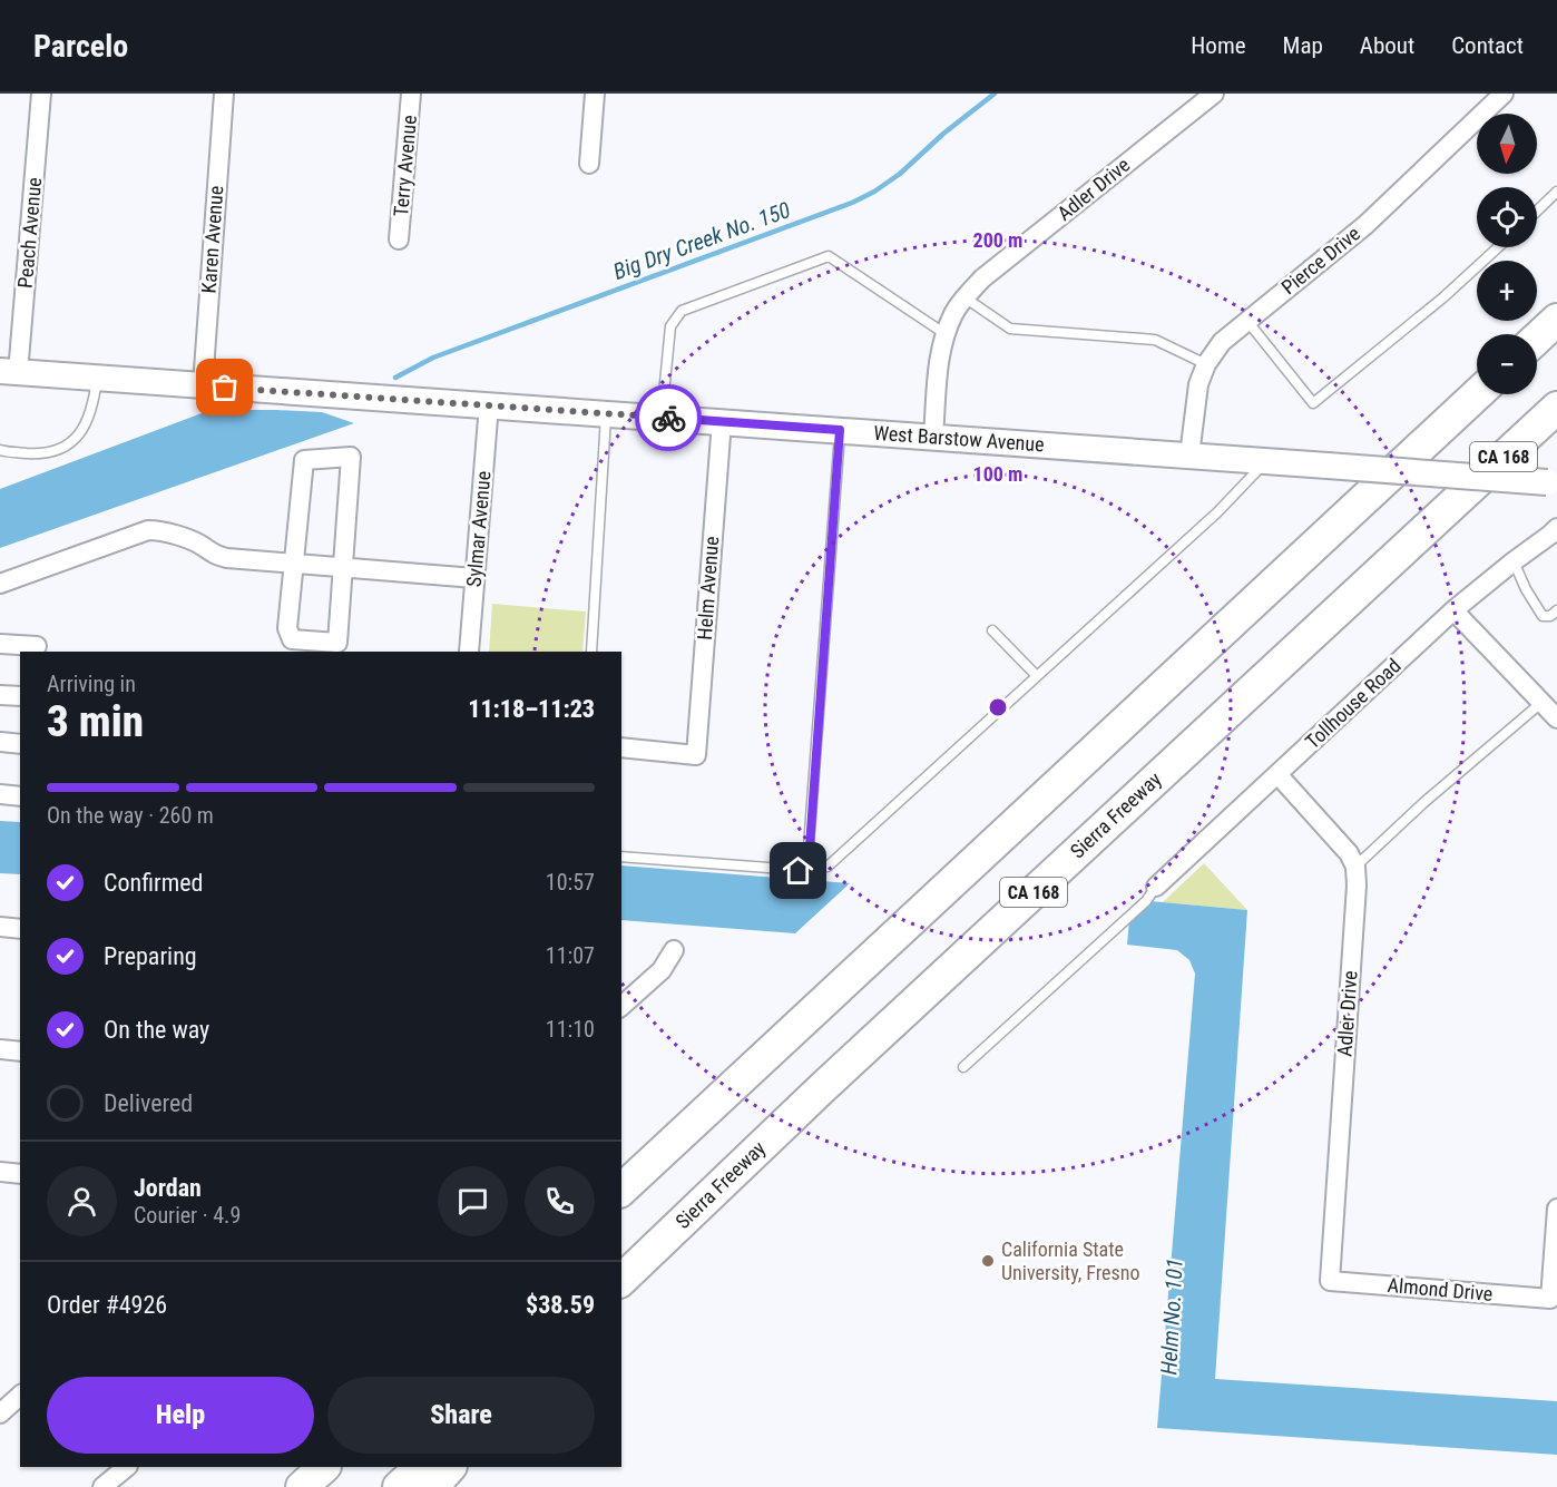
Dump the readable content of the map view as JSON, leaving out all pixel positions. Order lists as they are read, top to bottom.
{
  "streets": {
    "highway": ["CA 168", "Sierra Freeway"],
    "main road": ["West Barstow Avenue"],
    "street": [
      "Terry Avenue",
      "Adler Drive",
      "Peach Avenue",
      "Karen Avenue",
      "Pierce Drive",
      "Sylmar Avenue",
      "Helm Avenue",
      "Tollhouse Road",
      "Almond Drive"
    ]
  },
  "crossings": [
    ["Adler Drive", "West Barstow Avenue"],
    ["Adler Drive", "Almond Drive"],
    ["Peach Avenue", "West Barstow Avenue"],
    ["Karen Avenue", "West Barstow Avenue"],
    ["Pierce Drive", "West Barstow Avenue"],
    ["West Barstow Avenue", "Sylmar Avenue"],
    ["West Barstow Avenue", "Helm Avenue"]
  ],
  "water": ["Big Dry Creek No. 150", "Helm No. 101"],
  "places": ["California State University, Fresno"],
  "north": "bottom",
  "page": {
    "header": "Parcelo",
    "nav": [
      "Home",
      "Map",
      "About",
      "Contact"
    ],
    "map_buttons": ["+", "−"],
    "heading": ["3 min", "Arriving in", "11:18–11:23"],
    "panel": [
      "Jordan",
      "Courier · 4.9",
      "Order #4926",
      "$38.59"
    ],
    "bar": "On the way · 260 m",
    "list": [
      ["Confirmed", "10:57"],
      ["Preparing", "11:07"],
      ["On the way", "11:10"],
      "Delivered"
    ],
    "buttons": ["Help", "Share"]
  },
  "rings": ["200 m", "100 m"]
}
